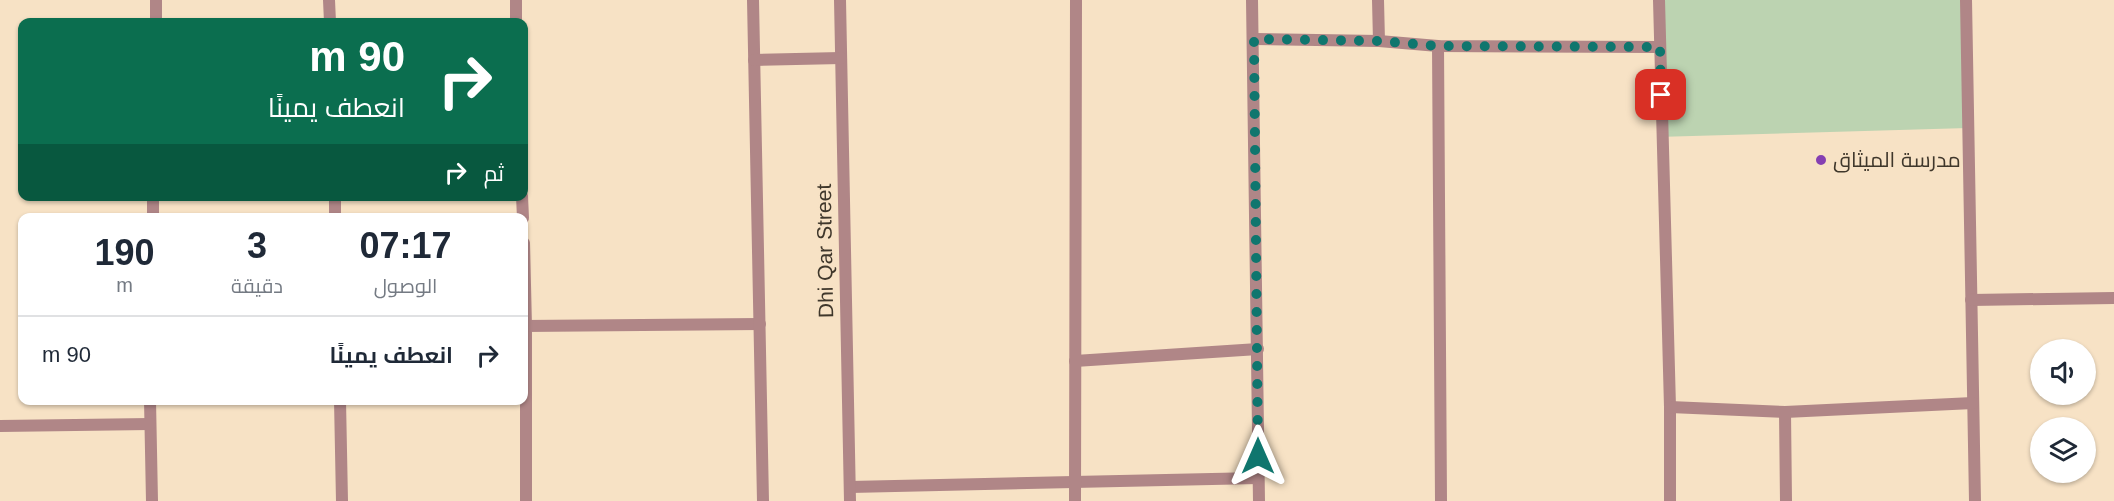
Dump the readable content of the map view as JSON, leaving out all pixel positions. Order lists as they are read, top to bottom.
{
  "streets": {
    "street": ["Dhi Qar Street"]
  },
  "places": ["مدرسة الميثاق"],
  "page": {
    "turn": ["90 m", "انعطف يمينًا"],
    "then": "ثم",
    "eta": [
      "07:17",
      "الوصول",
      "3",
      "دقيقة",
      "190",
      "m"
    ],
    "list": [
      {
        "name": "انعطف يمينًا",
        "value": "90 m"
      }
    ]
  }
}
